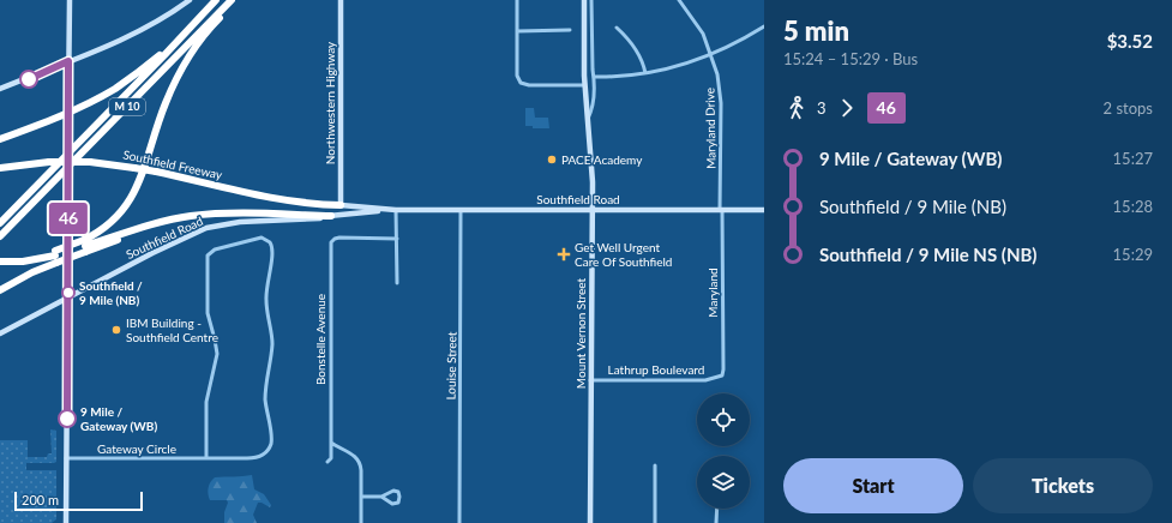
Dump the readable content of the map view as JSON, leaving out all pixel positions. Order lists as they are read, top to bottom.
{
  "streets": {
    "highway": ["M 10", "Southfield Freeway"],
    "main road": ["Northwestern Highway", "Southfield Road", "Mount Vernon Street"],
    "street": [
      "Maryland Drive",
      "Maryland",
      "Bonstelle Avenue",
      "Louise Street",
      "Lathrup Boulevard",
      "Gateway Circle"
    ]
  },
  "crossings": [
    ["Northwestern Highway", "Southfield Freeway"],
    ["Northwestern Highway", "Southfield Road"],
    ["Maryland Drive", "Southfield Road"],
    ["Maryland Drive", "Maryland"],
    ["Southfield Freeway", "Southfield Road"],
    ["Southfield Road", "Maryland"],
    ["Southfield Road", "Mount Vernon Street"],
    ["Southfield Road", "Louise Street"],
    ["Maryland", "Lathrup Boulevard"],
    ["Mount Vernon Street", "Lathrup Boulevard"]
  ],
  "places": {
    "other": [
      "PACE Academy",
      "Southfield / 9 Mile (NB)",
      "IBM Building - Southfield Centre",
      "9 Mile / Gateway (WB)"
    ],
    "health": ["Get Well Urgent Care Of Southfield"]
  },
  "lines": ["bus line 46"],
  "scale_bar": "200 m",
  "page": {
    "on_map": "46",
    "heading": ["5 min", "15:24 – 15:29 · Bus", "$3.52"],
    "legs": ["3", "46", "2 stops"],
    "list": [
      {
        "name": "9 Mile / Gateway (WB)",
        "value": "15:27"
      },
      {
        "name": "Southfield / 9 Mile (NB)",
        "value": "15:28"
      },
      {
        "name": "Southfield / 9 Mile NS (NB)",
        "value": "15:29"
      }
    ],
    "buttons": ["Start", "Tickets"],
    "scale": "200 m"
  }
}
